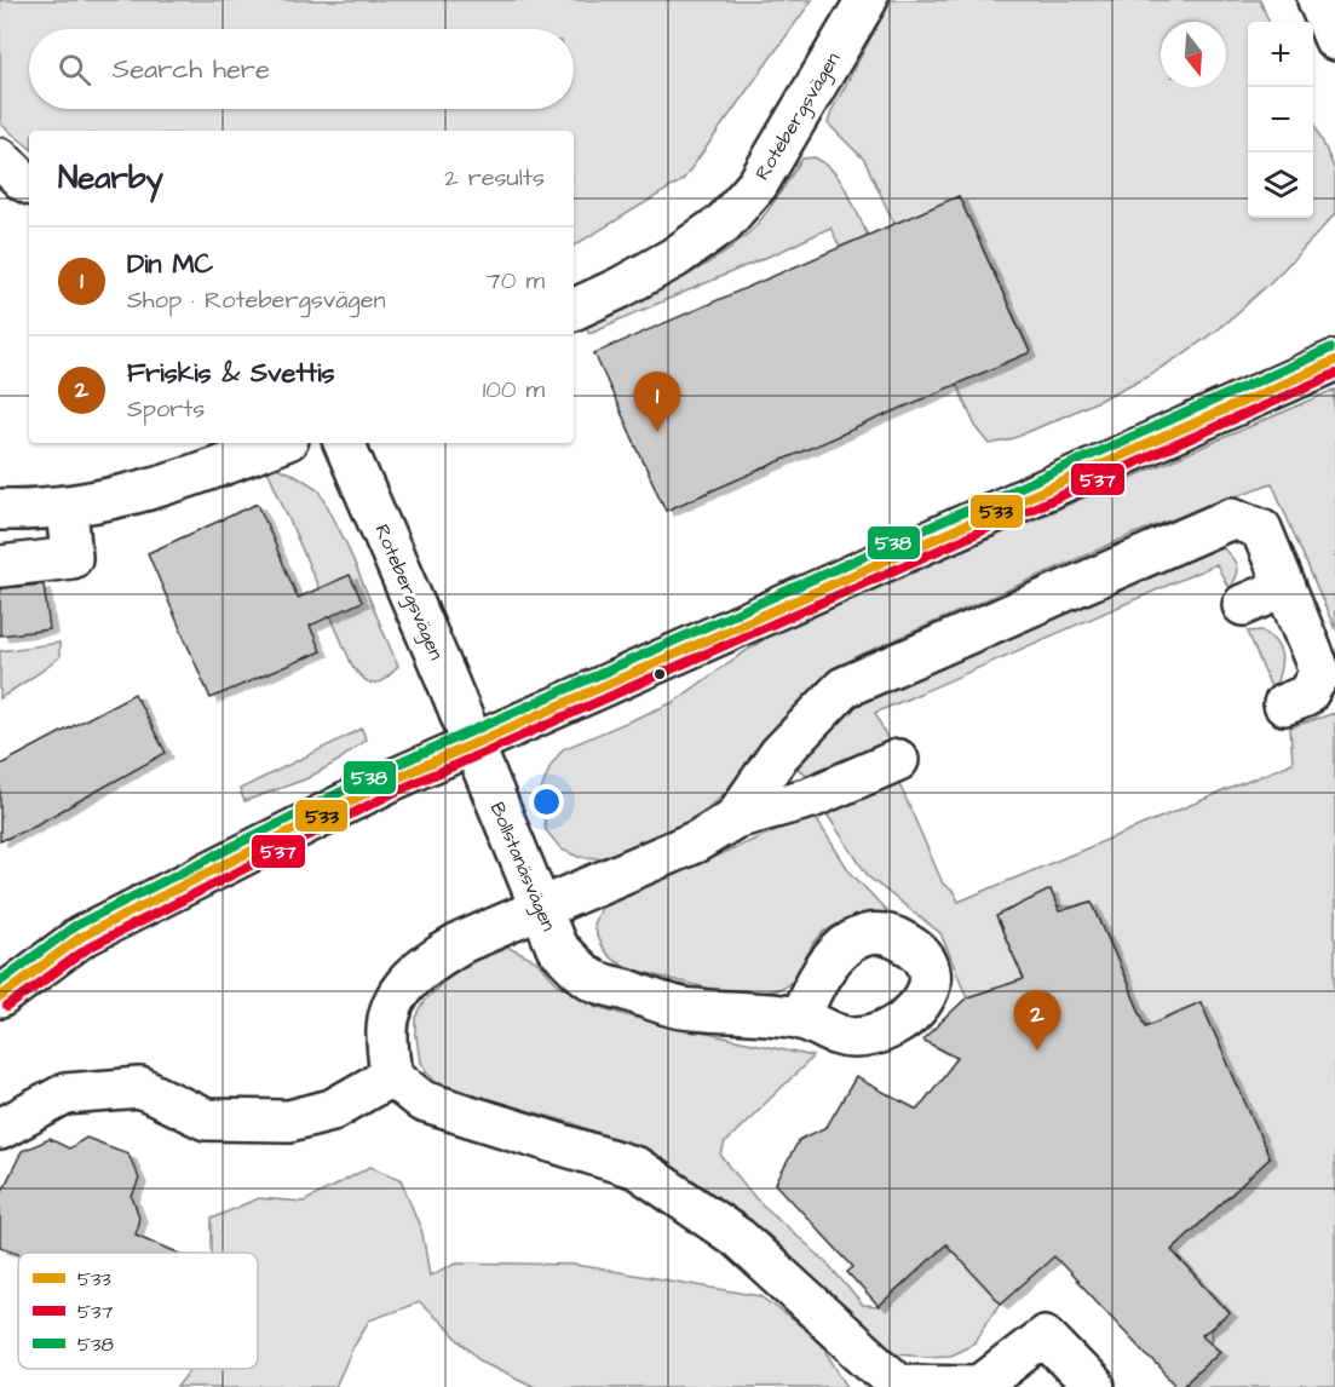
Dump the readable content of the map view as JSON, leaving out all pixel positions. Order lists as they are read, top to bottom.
{
  "streets": {
    "main road": ["Rotebergsvägen", "Bollstanäsvägen"]
  },
  "crossings": [
    ["Rotebergsvägen", "Bollstanäsvägen"]
  ],
  "lines": ["transit line 538", "transit line 533", "transit line 537"],
  "legend": ["533", "537", "538"],
  "north": "bottom",
  "page": {
    "map_buttons": ["+", "−"],
    "search": "Search here",
    "heading": ["Nearby", "2 results"],
    "list": [
      {
        "mark": "1",
        "name": "Din MC",
        "note": "Shop · Rotebergsvägen",
        "value": "70 m"
      },
      {
        "mark": "2",
        "name": "Friskis & Svettis",
        "note": "Sports",
        "value": "100 m"
      }
    ],
    "pins": ["1", "2"]
  }
}
